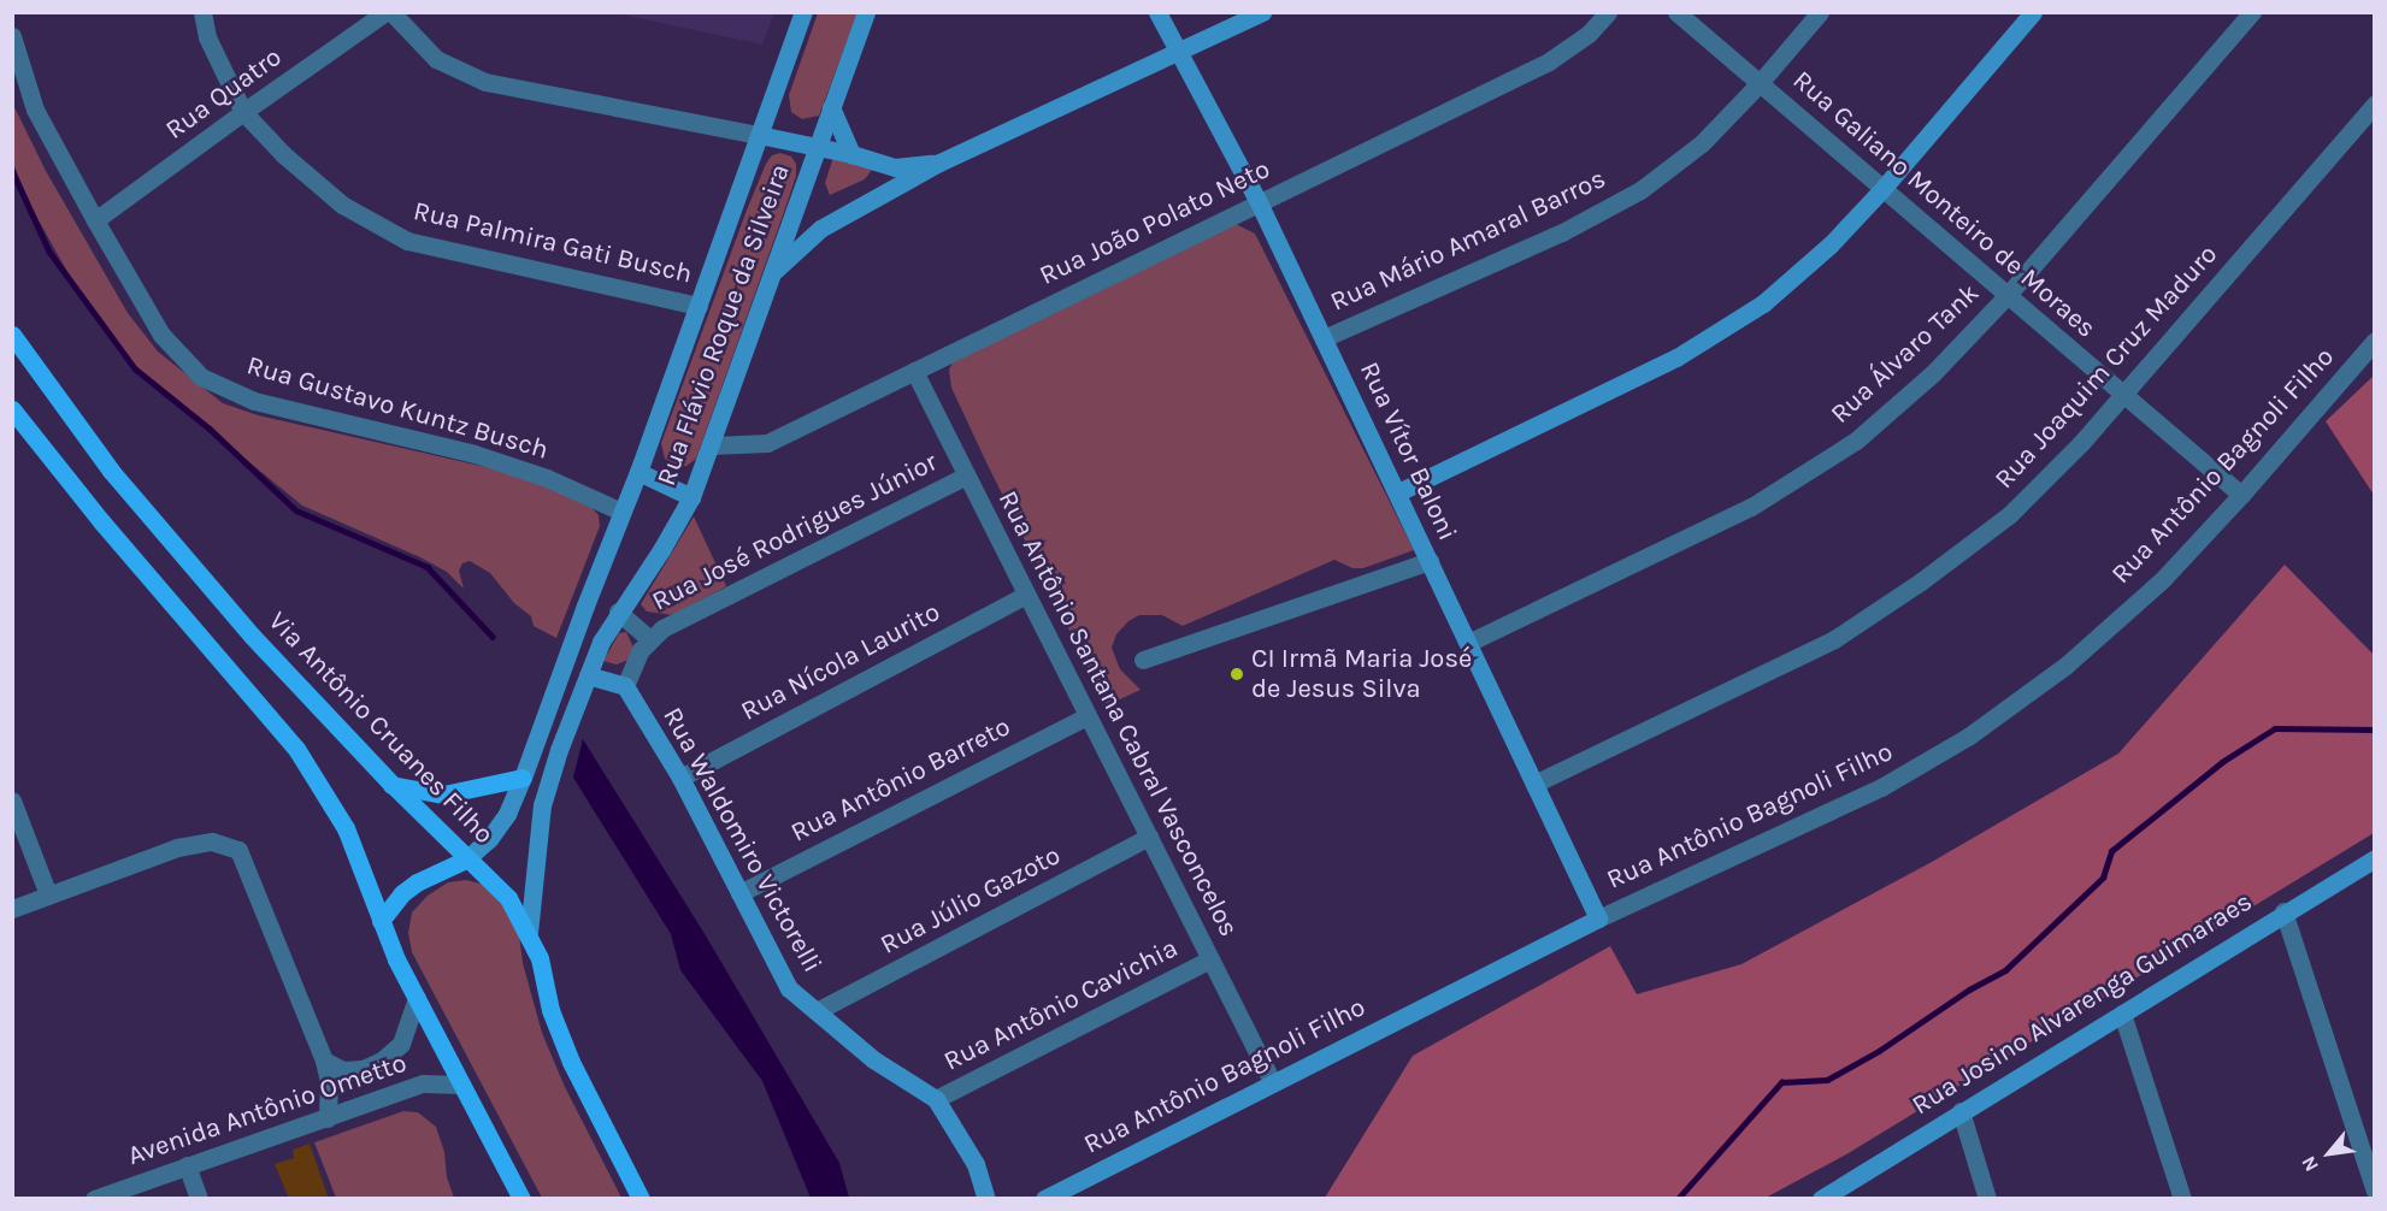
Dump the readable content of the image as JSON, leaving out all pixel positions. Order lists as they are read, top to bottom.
{
  "streets": {
    "main road": ["Via Antônio Cruanes Filho"],
    "street": [
      "Rua Quatro",
      "Rua Galiano Monteiro de Moraes",
      "Rua João Polato Neto",
      "Rua Mário Amaral Barros",
      "Rua Palmira Gati Busch",
      "Rua Flávio Roque da Silveira",
      "Rua Álvaro Tank",
      "Rua Joaquim Cruz Maduro",
      "Rua Gustavo Kuntz Busch",
      "Rua Vítor Baloni",
      "Rua Antônio Bagnoli Filho",
      "Rua José Rodrigues Júnior",
      "Rua Nícola Laurito",
      "Rua Antônio Santana Cabral Vasconcelos",
      "Rua Antônio Barreto",
      "Rua Waldomiro Victorelli",
      "Rua Júlio Gazoto",
      "Rua Josino Alvarenga Guimaraes",
      "Rua Antônio Cavichia",
      "Avenida Antônio Ometto"
    ]
  },
  "crossings": [
    ["Rua Quatro", "Rua Palmira Gati Busch"],
    ["Rua Quatro", "Rua Gustavo Kuntz Busch"],
    ["Rua Galiano Monteiro de Moraes", "Rua Mário Amaral Barros"],
    ["Rua Galiano Monteiro de Moraes", "Rua Álvaro Tank"],
    ["Rua Galiano Monteiro de Moraes", "Rua Joaquim Cruz Maduro"],
    ["Rua Galiano Monteiro de Moraes", "Rua Antônio Bagnoli Filho"],
    ["Rua João Polato Neto", "Rua Flávio Roque da Silveira"],
    ["Rua João Polato Neto", "Rua Vítor Baloni"],
    ["Rua João Polato Neto", "Rua Antônio Santana Cabral Vasconcelos"],
    ["Rua Mário Amaral Barros", "Rua Vítor Baloni"],
    ["Rua Palmira Gati Busch", "Rua Flávio Roque da Silveira"],
    ["Rua Flávio Roque da Silveira", "Rua Gustavo Kuntz Busch"],
    ["Rua Flávio Roque da Silveira", "Rua José Rodrigues Júnior"],
    ["Rua Flávio Roque da Silveira", "Via Antônio Cruanes Filho"],
    ["Rua Álvaro Tank", "Rua Vítor Baloni"],
    ["Rua Joaquim Cruz Maduro", "Rua Vítor Baloni"],
    ["Rua Vítor Baloni", "Rua Antônio Bagnoli Filho"],
    ["Rua Antônio Bagnoli Filho", "Rua Antônio Santana Cabral Vasconcelos"],
    ["Rua José Rodrigues Júnior", "Rua Antônio Santana Cabral Vasconcelos"],
    ["Rua José Rodrigues Júnior", "Rua Waldomiro Victorelli"],
    ["Rua Nícola Laurito", "Rua Antônio Santana Cabral Vasconcelos"],
    ["Rua Nícola Laurito", "Rua Waldomiro Victorelli"],
    ["Rua Antônio Santana Cabral Vasconcelos", "Rua Antônio Barreto"],
    ["Rua Antônio Santana Cabral Vasconcelos", "Rua Júlio Gazoto"],
    ["Rua Antônio Santana Cabral Vasconcelos", "Rua Antônio Cavichia"],
    ["Rua Antônio Barreto", "Rua Waldomiro Victorelli"],
    ["Rua Waldomiro Victorelli", "Rua Júlio Gazoto"],
    ["Rua Waldomiro Victorelli", "Rua Antônio Cavichia"]
  ],
  "places": ["CI Irmã Maria José de Jesus Silva"],
  "north": "bottom left"
}
